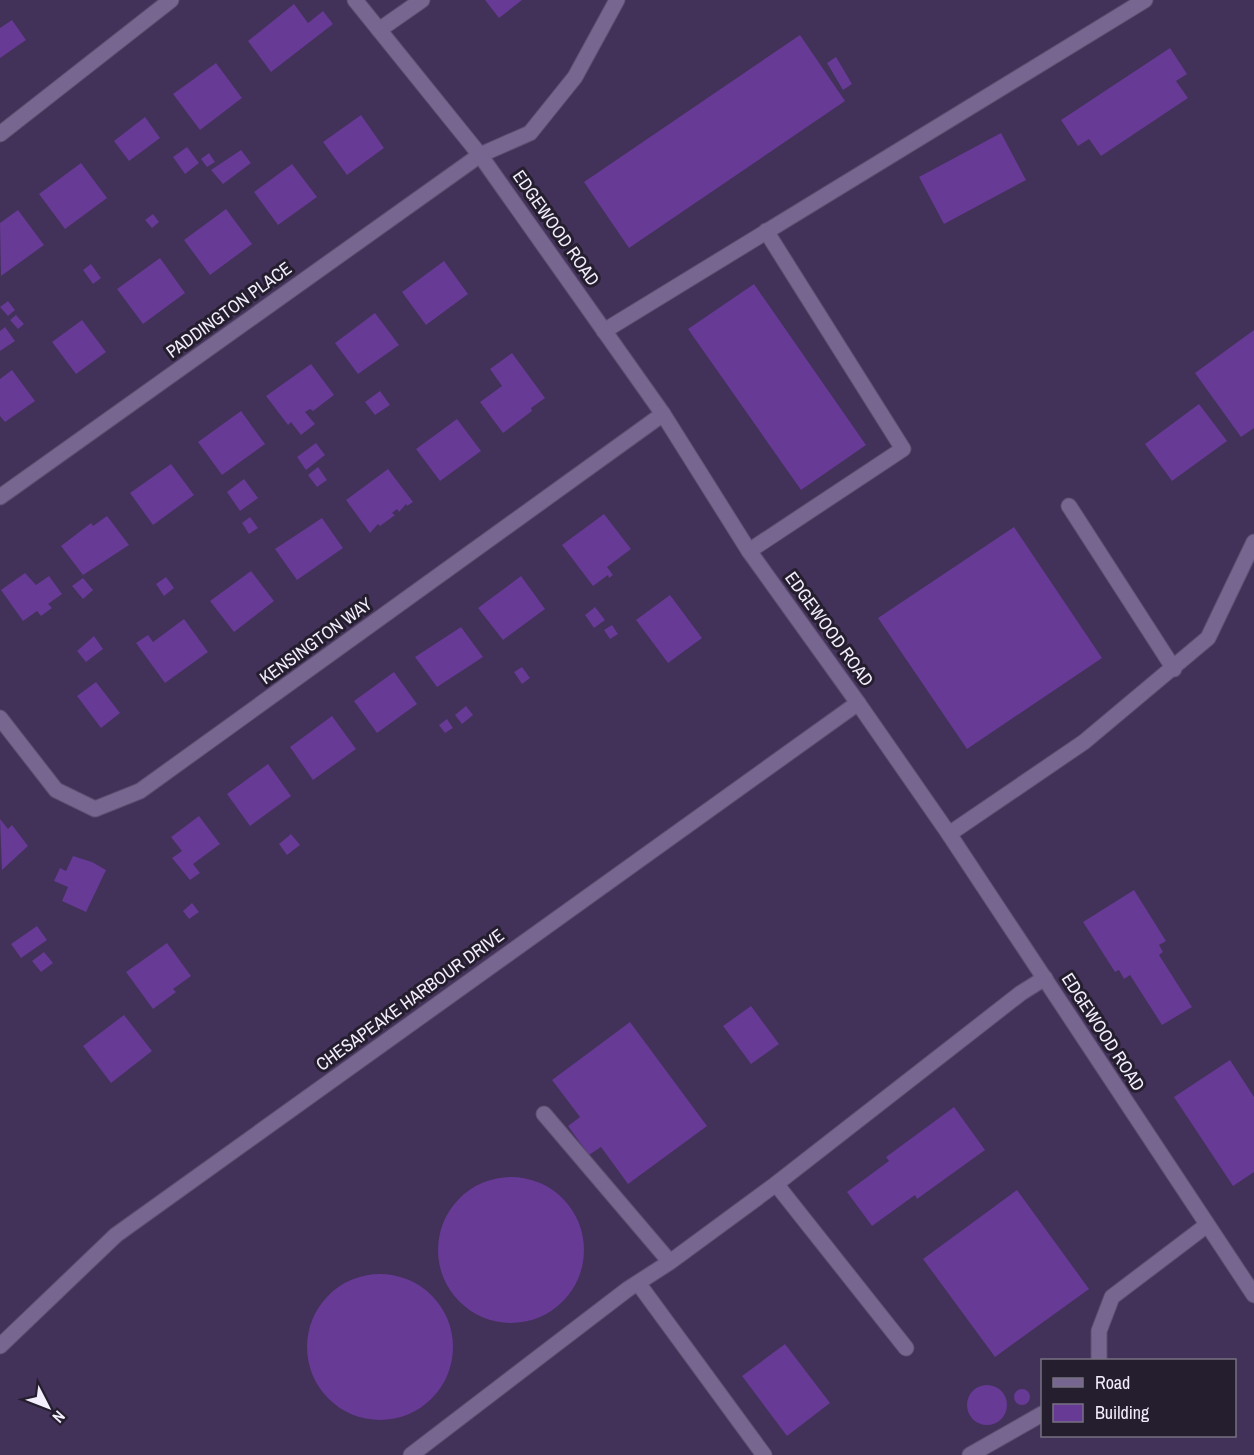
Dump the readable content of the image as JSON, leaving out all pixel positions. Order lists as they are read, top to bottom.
{
  "streets": {
    "street": [
      "EDGEWOOD ROAD",
      "PADDINGTON PLACE",
      "KENSINGTON WAY",
      "CHESAPEAKE HARBOUR DRIVE"
    ]
  },
  "crossings": [
    ["EDGEWOOD ROAD", "PADDINGTON PLACE"],
    ["EDGEWOOD ROAD", "KENSINGTON WAY"],
    ["EDGEWOOD ROAD", "CHESAPEAKE HARBOUR DRIVE"]
  ],
  "legend": ["Road", "Building"],
  "north": "bottom right"
}
